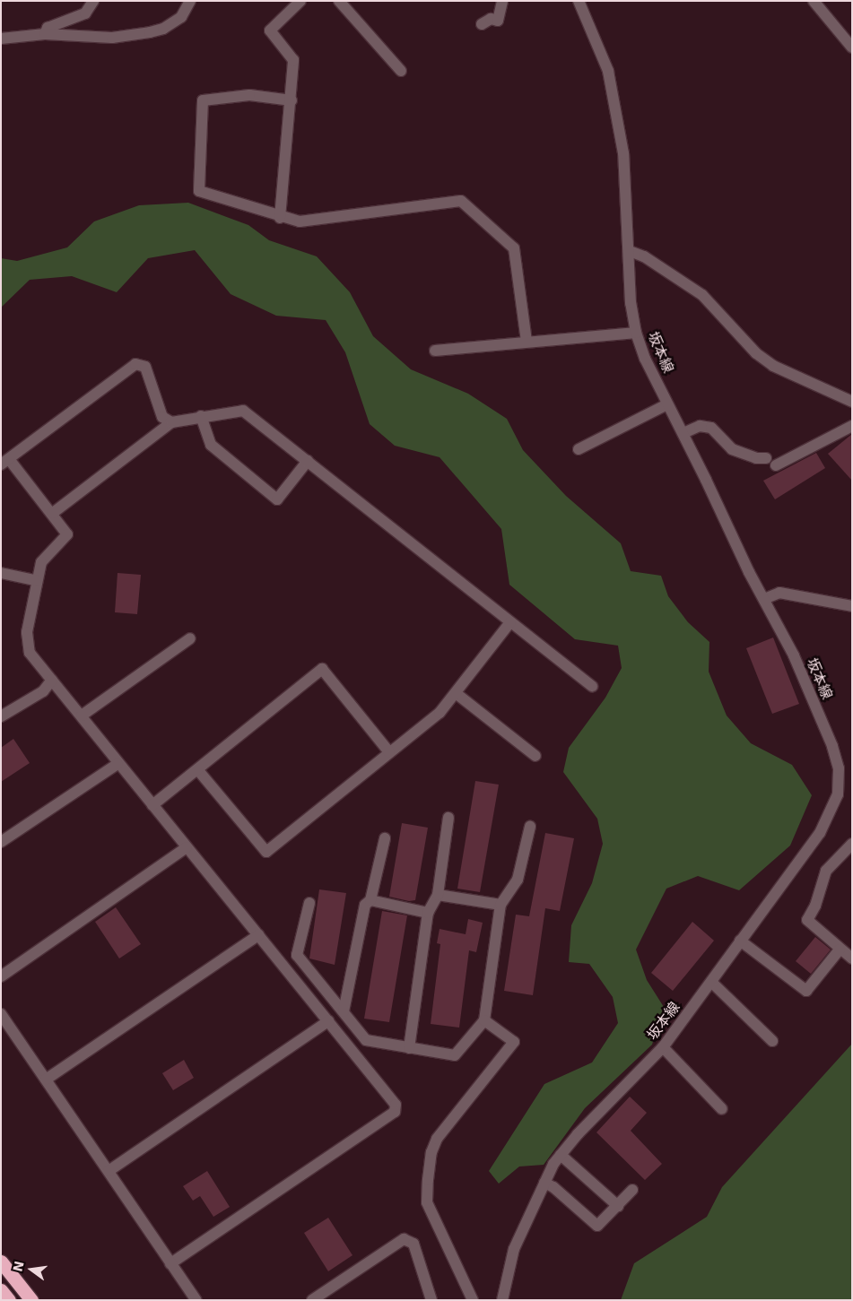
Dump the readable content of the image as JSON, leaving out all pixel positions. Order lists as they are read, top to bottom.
{
  "streets": {
    "street": ["坂本線"]
  },
  "north": "left"
}
